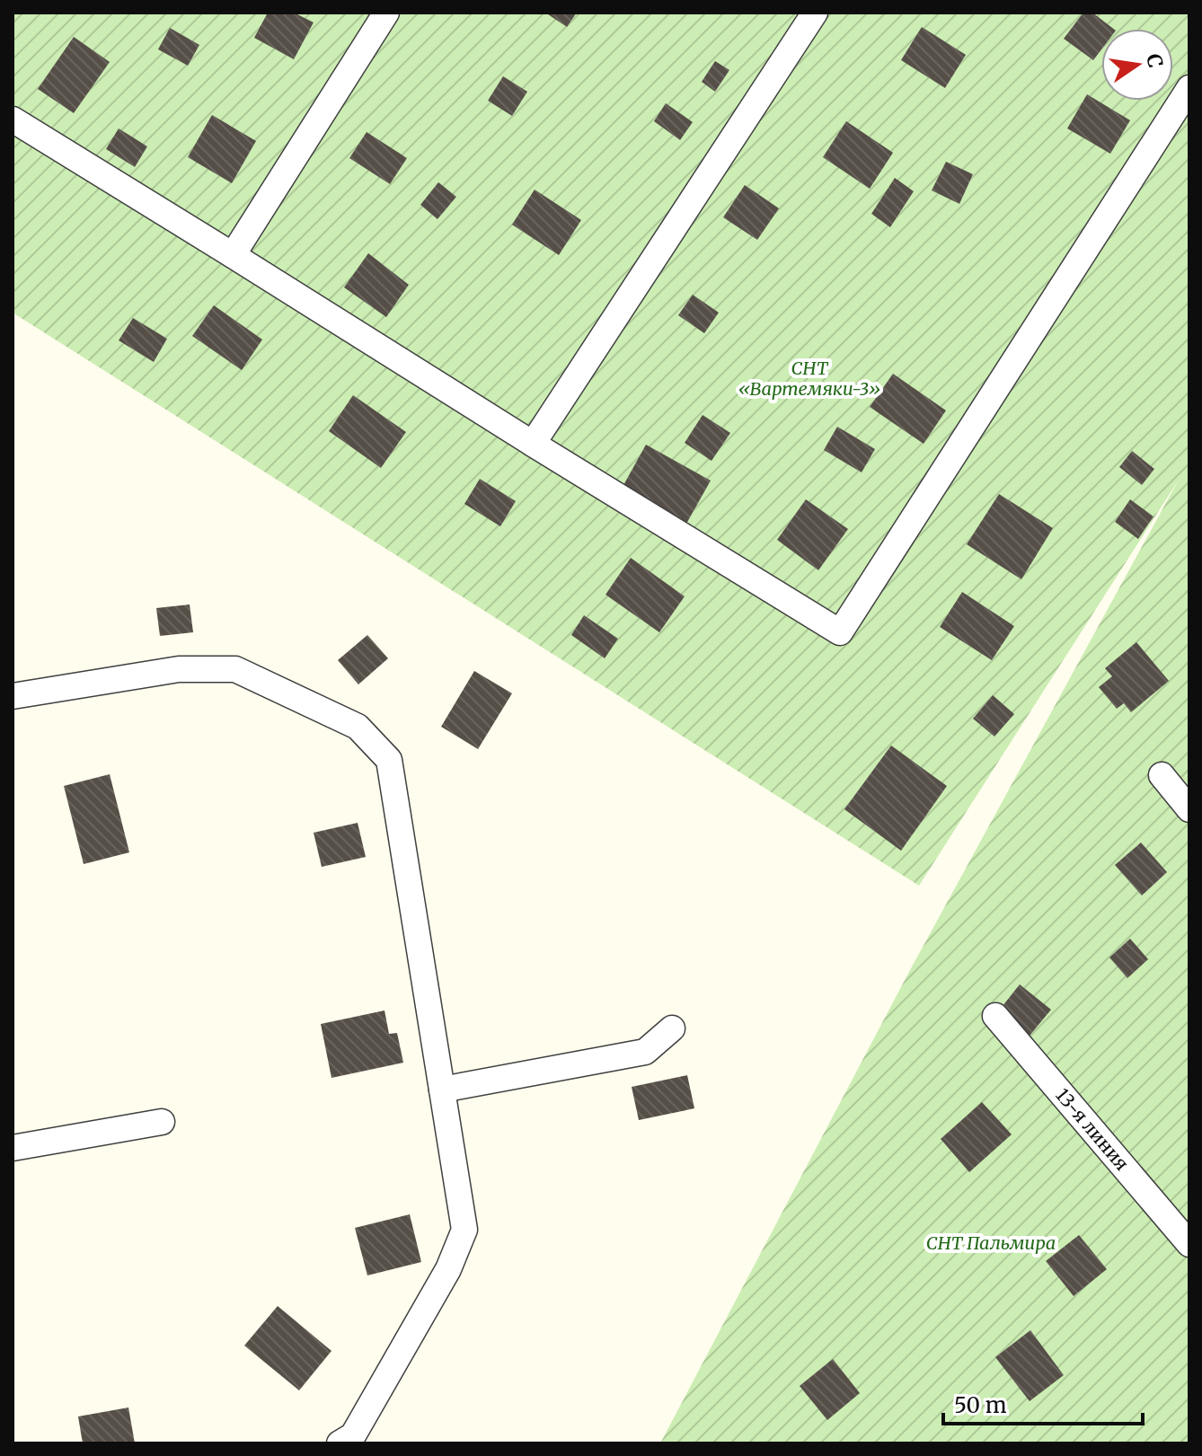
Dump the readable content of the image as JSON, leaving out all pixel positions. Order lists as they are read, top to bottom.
{
  "streets": {
    "street": ["13-я линия"]
  },
  "parks": ["СНТ «Вартемяки-3»", "СНТ Пальмира"],
  "scale_bar": "50 m",
  "north": "right"
}
